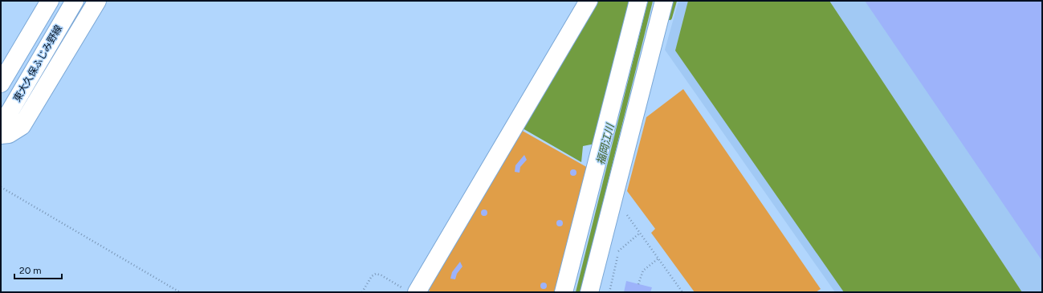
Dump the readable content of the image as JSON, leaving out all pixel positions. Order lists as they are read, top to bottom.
{
  "streets": {
    "main road": ["東大久保ふじみ野線"]
  },
  "water": ["福岡江川"],
  "scale_bar": "20 m"
}
